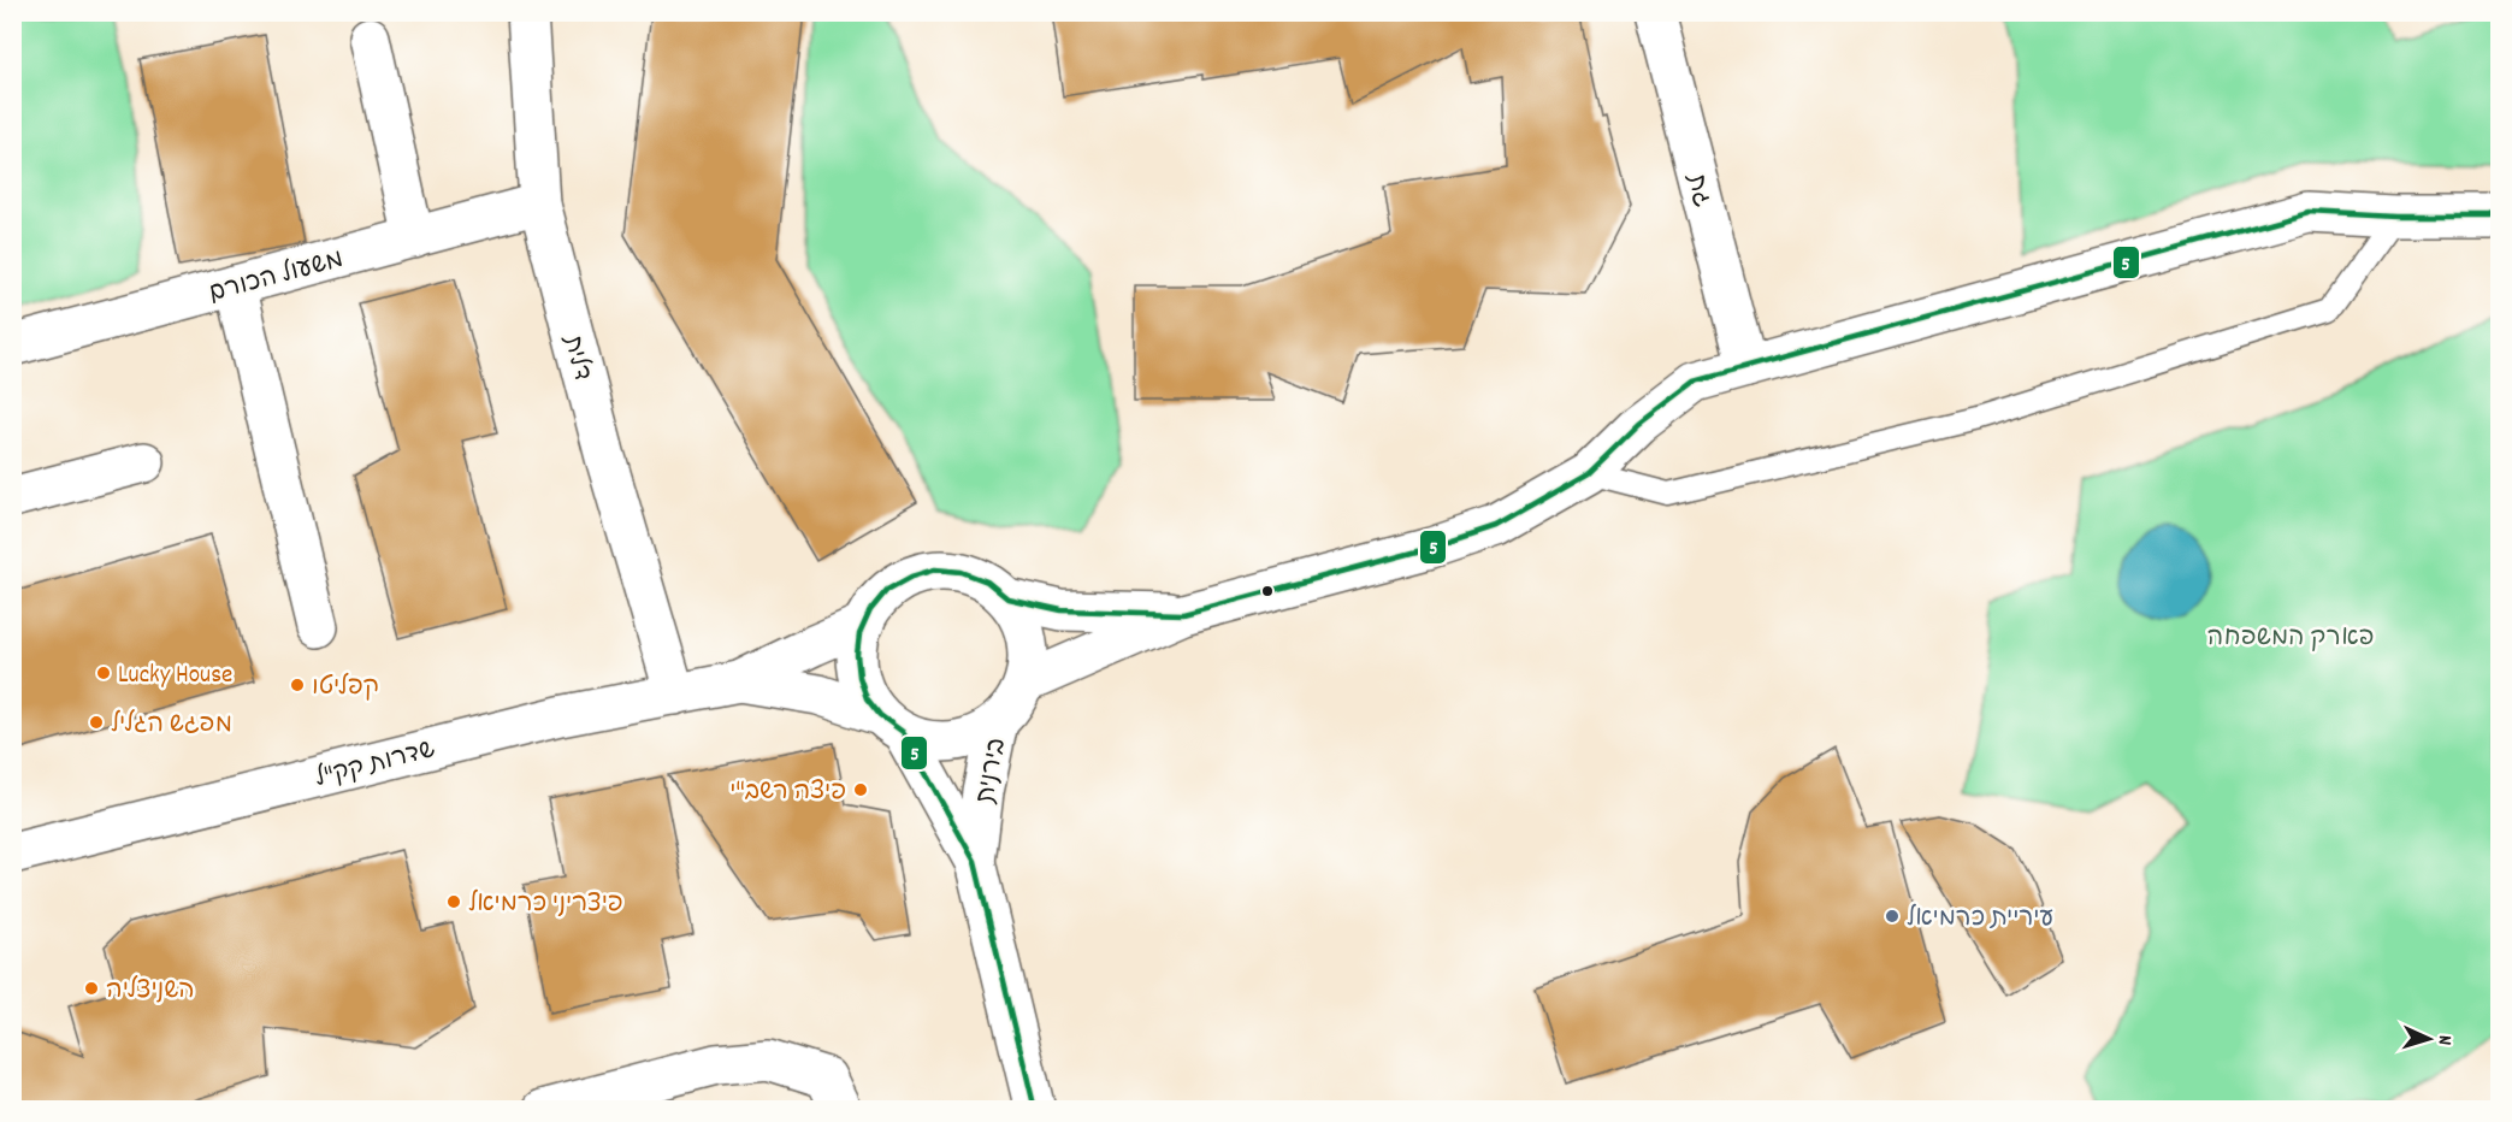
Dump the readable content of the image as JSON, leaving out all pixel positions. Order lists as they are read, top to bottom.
{
  "streets": {
    "street": [
      "גת",
      "משעול הכורם",
      "דלית",
      "שדרות קק\"ל",
      "בירנית"
    ]
  },
  "crossings": [
    ["משעול הכורם", "דלית"],
    ["דלית", "שדרות קק\"ל"]
  ],
  "parks": ["פארק המשפחה"],
  "places": [
    "Lucky House",
    "קפליטו",
    "מפגש הגליל",
    "פיצה רשב\"י",
    "פיצריני כרמיאל",
    "עיריית כרמיאל",
    "השניצליה"
  ],
  "lines": ["transit line 5"],
  "north": "right"
}
